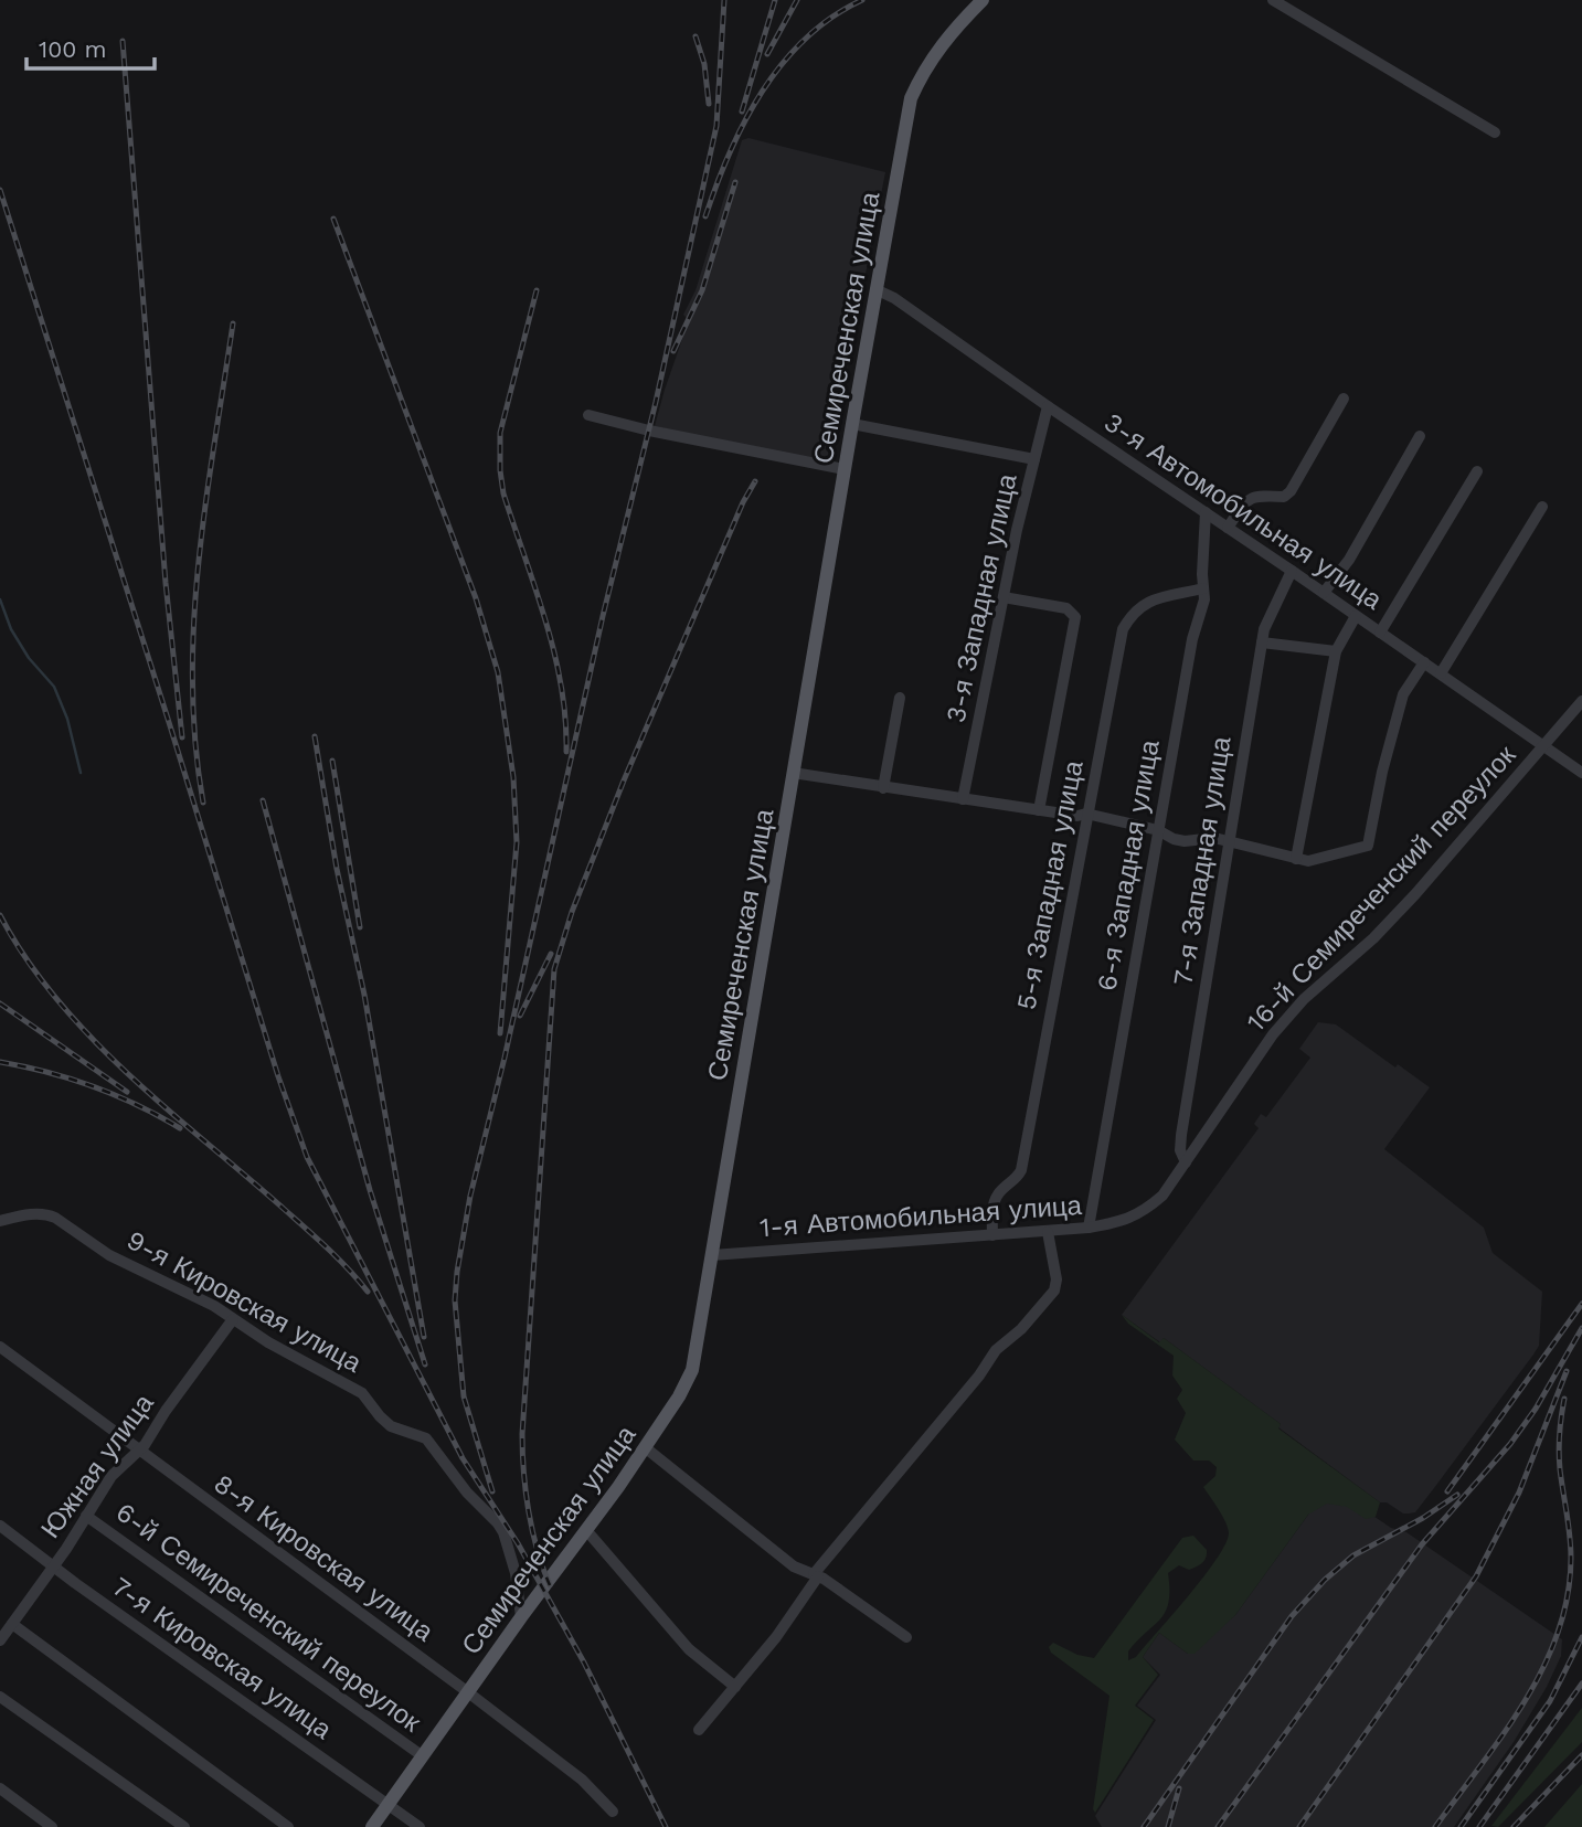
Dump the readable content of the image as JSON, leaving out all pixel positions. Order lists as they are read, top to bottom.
{
  "streets": {
    "main road": ["Семиреченская улица"],
    "street": [
      "3-я Автомобильная улица",
      "3-я Западная улица",
      "7-я Западная улица",
      "6-я Западная улица",
      "5-я Западная улица",
      "16-й Семиреченский переулок",
      "1-я Автомобильная улица",
      "9-я Кировская улица",
      "Южная улица",
      "8-я Кировская улица",
      "6-й Семиреченский переулок",
      "7-я Кировская улица"
    ]
  },
  "crossings": [
    ["Семиреченская улица", "3-я Автомобильная улица"],
    ["Семиреченская улица", "1-я Автомобильная улица"],
    ["Семиреченская улица", "9-я Кировская улица"],
    ["Семиреченская улица", "8-я Кировская улица"],
    ["Семиреченская улица", "6-й Семиреченский переулок"],
    ["Семиреченская улица", "7-я Кировская улица"],
    ["3-я Автомобильная улица", "3-я Западная улица"],
    ["3-я Автомобильная улица", "7-я Западная улица"],
    ["3-я Автомобильная улица", "6-я Западная улица"],
    ["3-я Автомобильная улица", "16-й Семиреченский переулок"],
    ["7-я Западная улица", "16-й Семиреченский переулок"],
    ["6-я Западная улица", "5-я Западная улица"],
    ["6-я Западная улица", "1-я Автомобильная улица"],
    ["5-я Западная улица", "1-я Автомобильная улица"],
    ["16-й Семиреченский переулок", "1-я Автомобильная улица"],
    ["9-я Кировская улица", "Южная улица"],
    ["Южная улица", "8-я Кировская улица"],
    ["Южная улица", "6-й Семиреченский переулок"],
    ["Южная улица", "7-я Кировская улица"]
  ],
  "scale_bar": "100 m"
}
